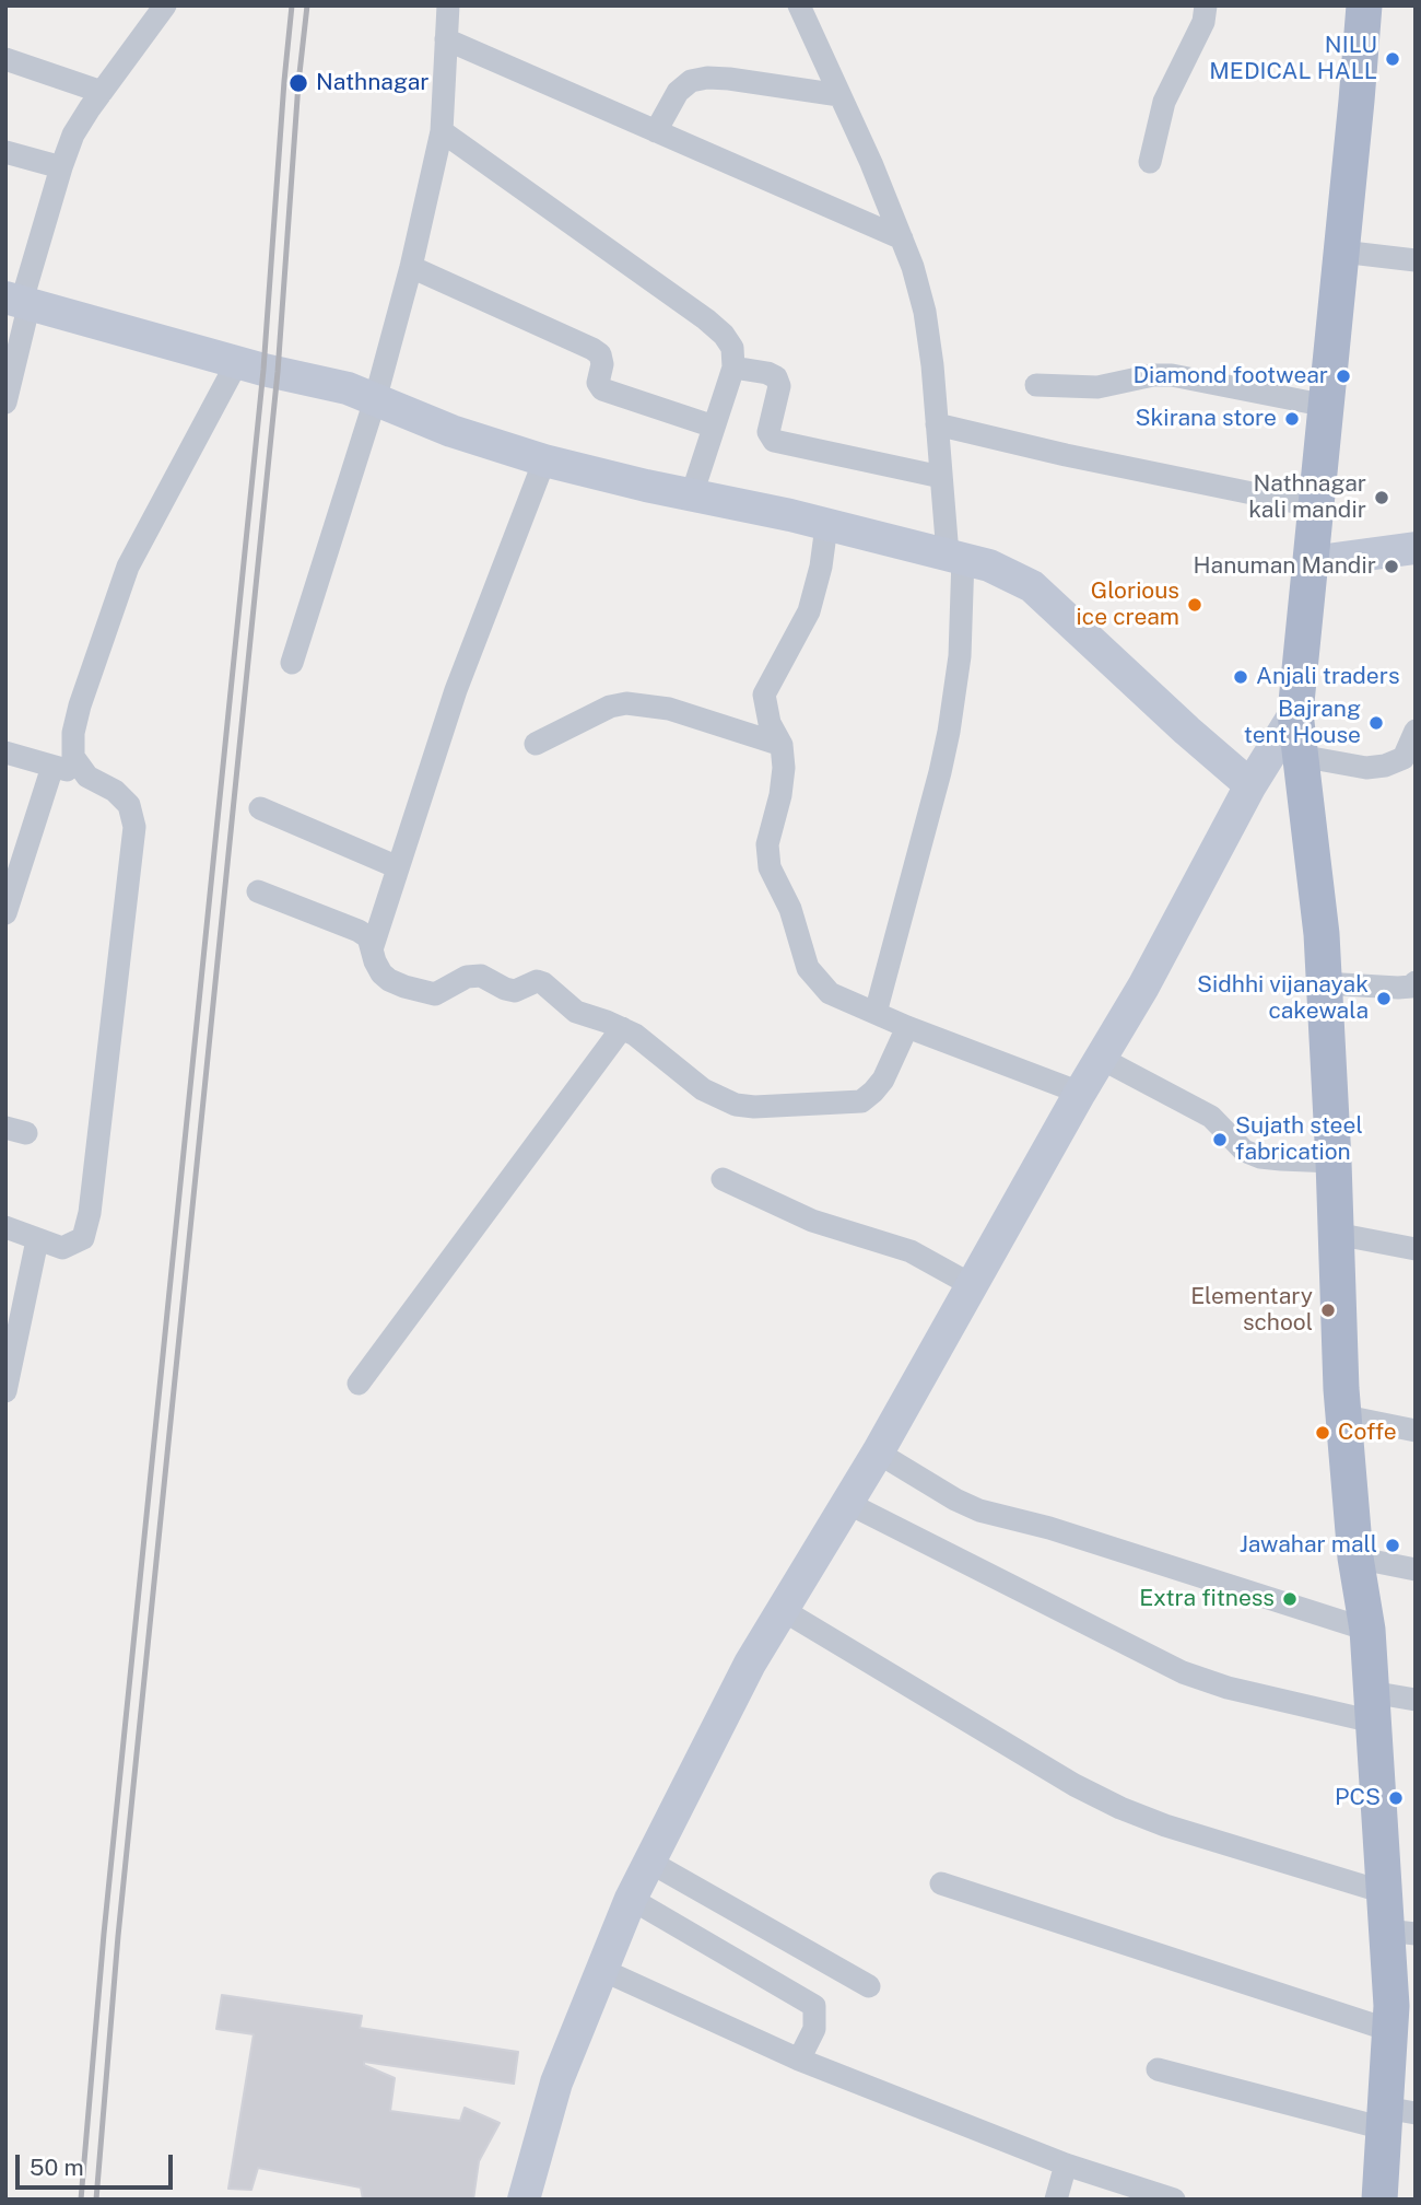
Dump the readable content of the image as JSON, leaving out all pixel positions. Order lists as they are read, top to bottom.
{
  "places": [
    "NILU MEDICAL HALL",
    "Nathnagar",
    "Diamond footwear",
    "Skirana store",
    "Nathnagar kali mandir",
    "Hanuman Mandir",
    "Glorious ice cream",
    "Anjali traders",
    "Bajrang tent House",
    "Sidhhi vijanayak cakewala",
    "Sujath steel fabrication",
    "Elementary school",
    "Coffe",
    "Jawahar mall",
    "Extra fitness",
    "PCS"
  ],
  "scale_bar": "50 m"
}
